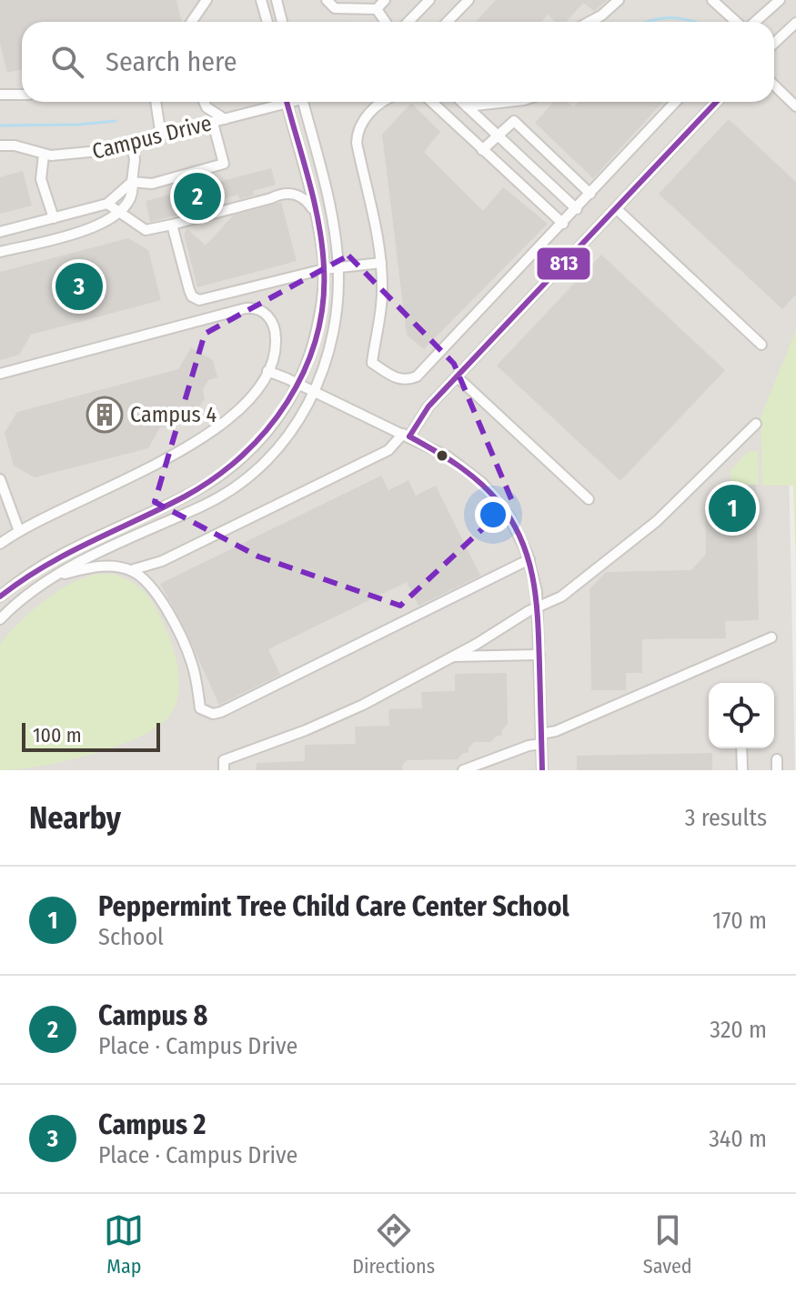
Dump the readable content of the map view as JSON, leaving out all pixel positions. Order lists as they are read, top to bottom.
{
  "streets": {
    "street": ["Campus Drive"]
  },
  "places": {
    "building": ["Campus 4"]
  },
  "lines": ["transit line 813"],
  "scale_bar": "100 m",
  "page": {
    "search": "Search here",
    "pins": ["2", "3", "1"],
    "scale": "100 m",
    "heading": ["Nearby", "3 results"],
    "list": [
      {
        "mark": "1",
        "name": "Peppermint Tree Child Care Center School",
        "note": "School",
        "value": "170 m"
      },
      {
        "mark": "2",
        "name": "Campus 8",
        "note": "Place · Campus Drive",
        "value": "320 m"
      },
      {
        "mark": "3",
        "name": "Campus 2",
        "note": "Place · Campus Drive",
        "value": "340 m"
      }
    ],
    "nav": ["Map", "Directions", "Saved"]
  }
}
